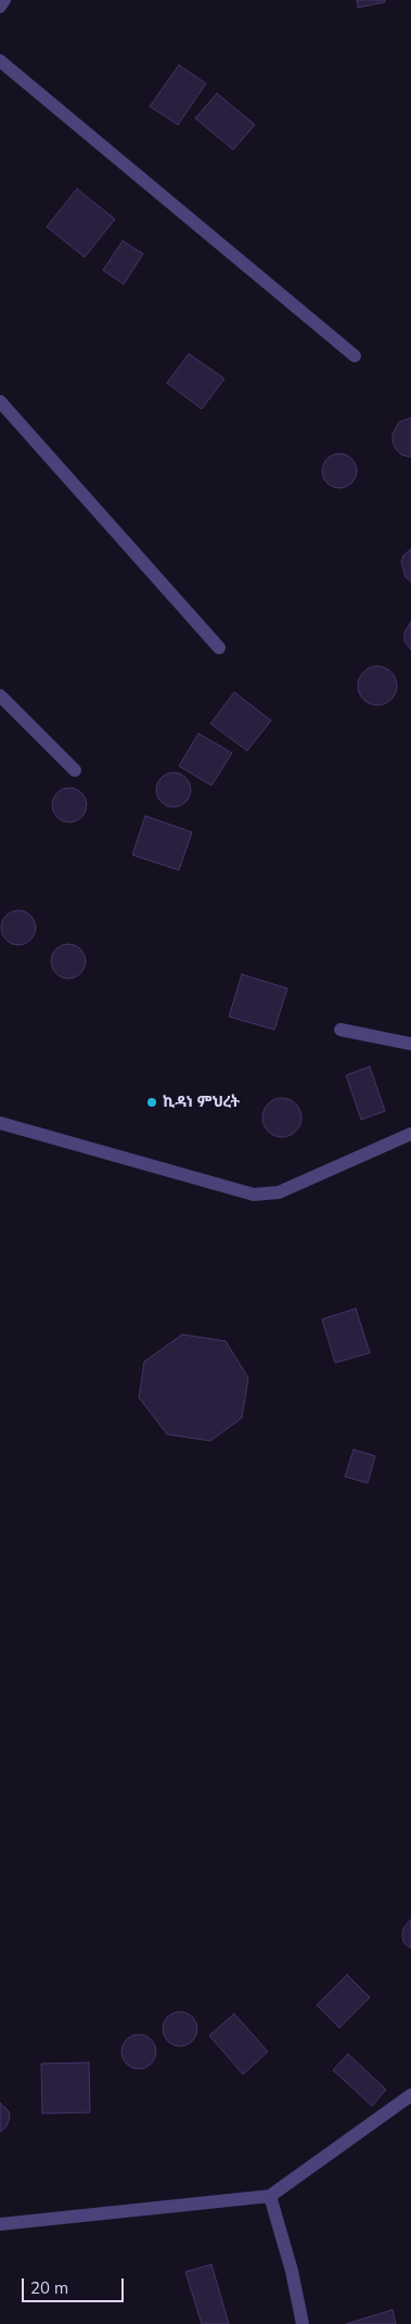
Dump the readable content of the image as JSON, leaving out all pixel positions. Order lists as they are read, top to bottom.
{
  "places": ["ኪዳነ ምህረት"],
  "scale_bar": "20 m"
}
